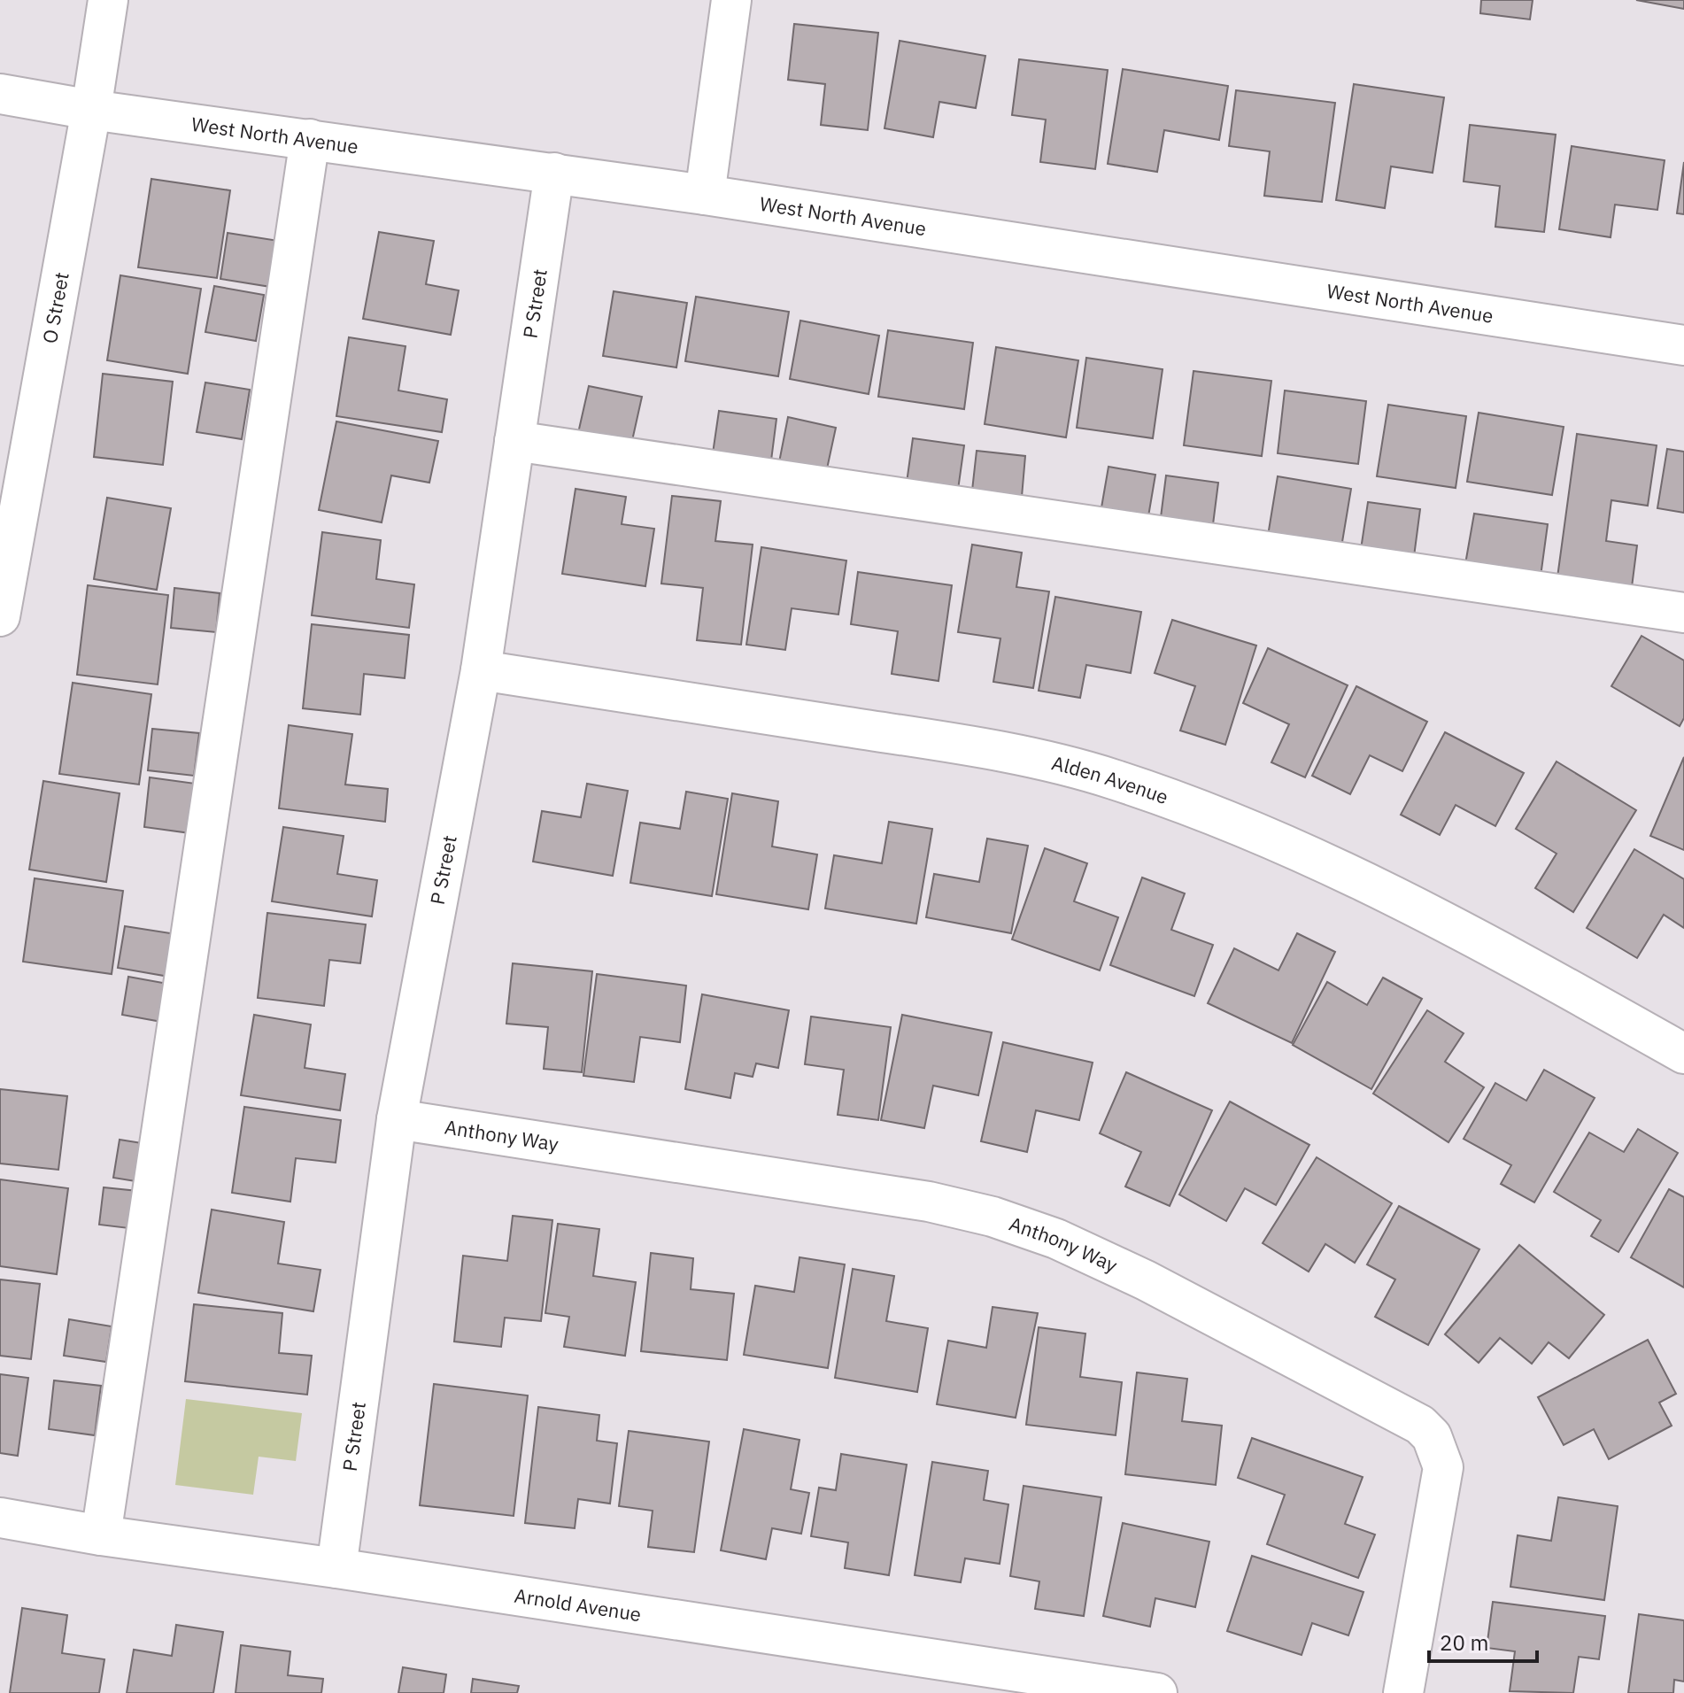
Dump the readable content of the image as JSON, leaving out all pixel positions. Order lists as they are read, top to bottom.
{
  "streets": {
    "street": [
      "West North Avenue",
      "P Street",
      "O Street",
      "Alden Avenue",
      "Anthony Way",
      "Arnold Avenue"
    ]
  },
  "crossings": [
    ["West North Avenue", "P Street"],
    ["West North Avenue", "O Street"],
    ["P Street", "Alden Avenue"],
    ["P Street", "Anthony Way"],
    ["P Street", "Arnold Avenue"]
  ],
  "scale_bar": "20 m"
}
